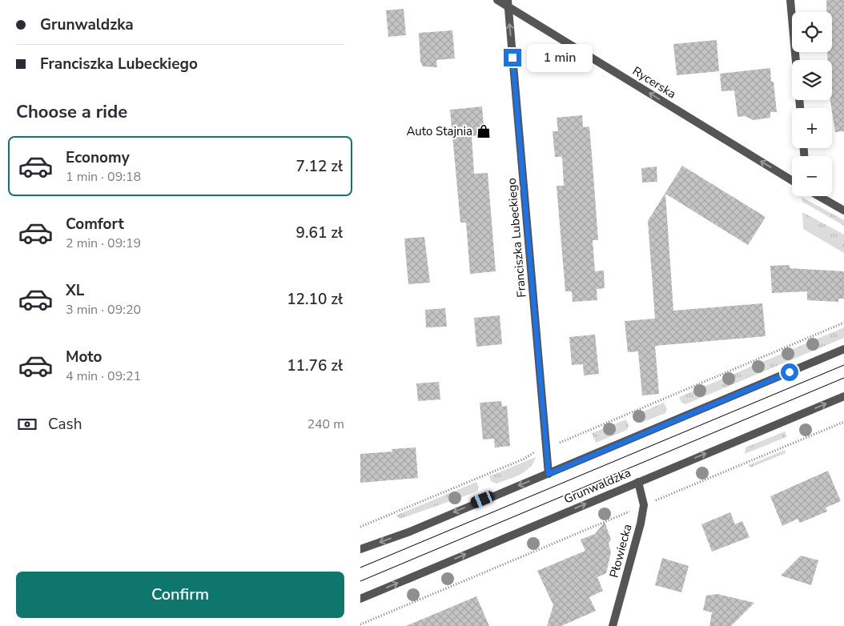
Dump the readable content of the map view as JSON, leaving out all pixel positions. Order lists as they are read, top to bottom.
{
  "streets": {
    "street": [
      "Rycerska",
      "Franciszka Lubeckiego",
      "Grunwaldzka",
      "Płowiecka"
    ]
  },
  "crossings": [
    ["Rycerska", "Franciszka Lubeckiego"],
    ["Grunwaldzka", "Płowiecka"]
  ],
  "one_way": ["Rycerska", "Franciszka Lubeckiego"],
  "places": {
    "shop": ["Auto Stajnia"]
  },
  "page": {
    "banner": ["Grunwaldzka", "Franciszka Lubeckiego"],
    "map_buttons": ["+", "−"],
    "bubble": "1 min",
    "heading": "Choose a ride",
    "list": [
      {
        "name": "Economy",
        "note": "1 min · 09:18",
        "value": "7.12 zł"
      },
      {
        "name": "Comfort",
        "note": "2 min · 09:19",
        "value": "9.61 zł"
      },
      {
        "name": "XL",
        "note": "3 min · 09:20",
        "value": "12.10 zł"
      },
      {
        "name": "Moto",
        "note": "4 min · 09:21",
        "value": "11.76 zł"
      }
    ],
    "pay": ["Cash", "240 m"],
    "buttons": "Confirm"
  }
}
